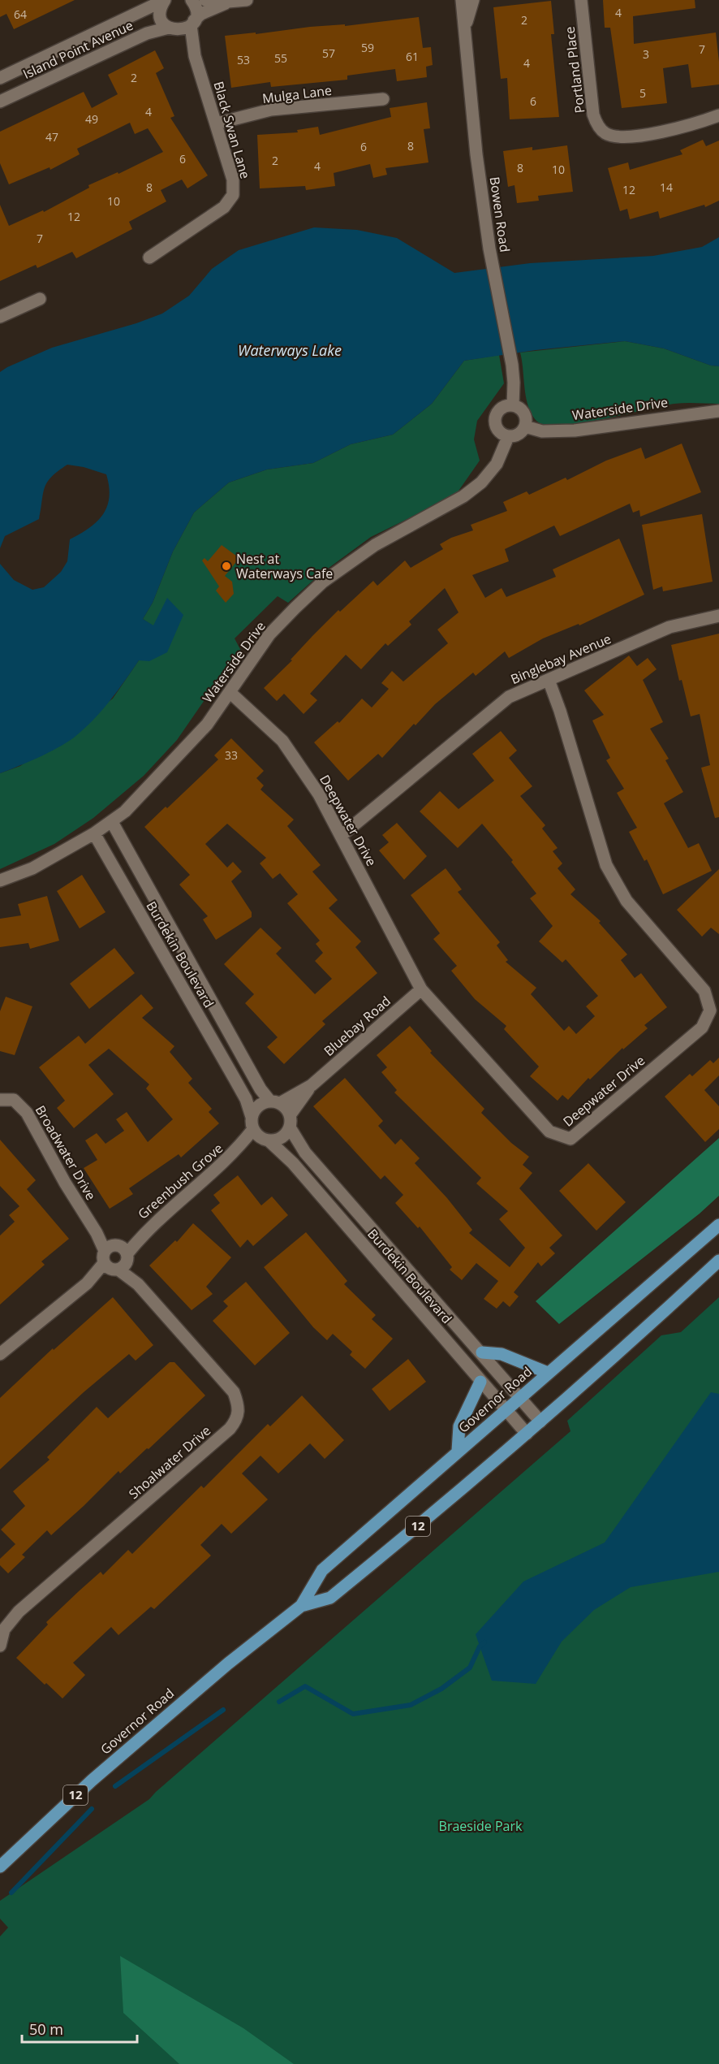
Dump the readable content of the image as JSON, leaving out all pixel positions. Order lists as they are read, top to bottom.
{
  "streets": {
    "main road": ["Governor Road", "12"],
    "street": [
      "Island Point Avenue",
      "Portland Place",
      "Mulga Lane",
      "Black Swan Lane",
      "Bowen Road",
      "Waterside Drive",
      "Binglebay Avenue",
      "Deepwater Drive",
      "Burdekin Boulevard",
      "Bluebay Road",
      "Broadwater Drive",
      "Greenbush Grove",
      "Shoalwater Drive"
    ]
  },
  "crossings": [
    ["Island Point Avenue", "Black Swan Lane"],
    ["Mulga Lane", "Black Swan Lane"],
    ["Bowen Road", "Waterside Drive"],
    ["Waterside Drive", "Deepwater Drive"],
    ["Waterside Drive", "Burdekin Boulevard"],
    ["Binglebay Avenue", "Deepwater Drive"],
    ["Deepwater Drive", "Bluebay Road"],
    ["Burdekin Boulevard", "Bluebay Road"],
    ["Burdekin Boulevard", "Greenbush Grove"],
    ["Burdekin Boulevard", "Governor Road"],
    ["Bluebay Road", "Greenbush Grove"],
    ["Broadwater Drive", "Greenbush Grove"],
    ["Broadwater Drive", "Shoalwater Drive"],
    ["Greenbush Grove", "Shoalwater Drive"]
  ],
  "water": ["Waterways Lake"],
  "parks": ["Braeside Park"],
  "places": ["Nest at Waterways Cafe"],
  "house_numbers": [
    "4",
    "64",
    "2",
    "59",
    "7",
    "57",
    "3",
    "61",
    "55",
    "53",
    "4",
    "2",
    "5",
    "6",
    "4",
    "49",
    "47",
    "8",
    "6",
    "6",
    "2",
    "4",
    "8",
    "10",
    "8",
    "14",
    "12",
    "10",
    "12",
    "7",
    "33"
  ],
  "scale_bar": "50 m"
}
